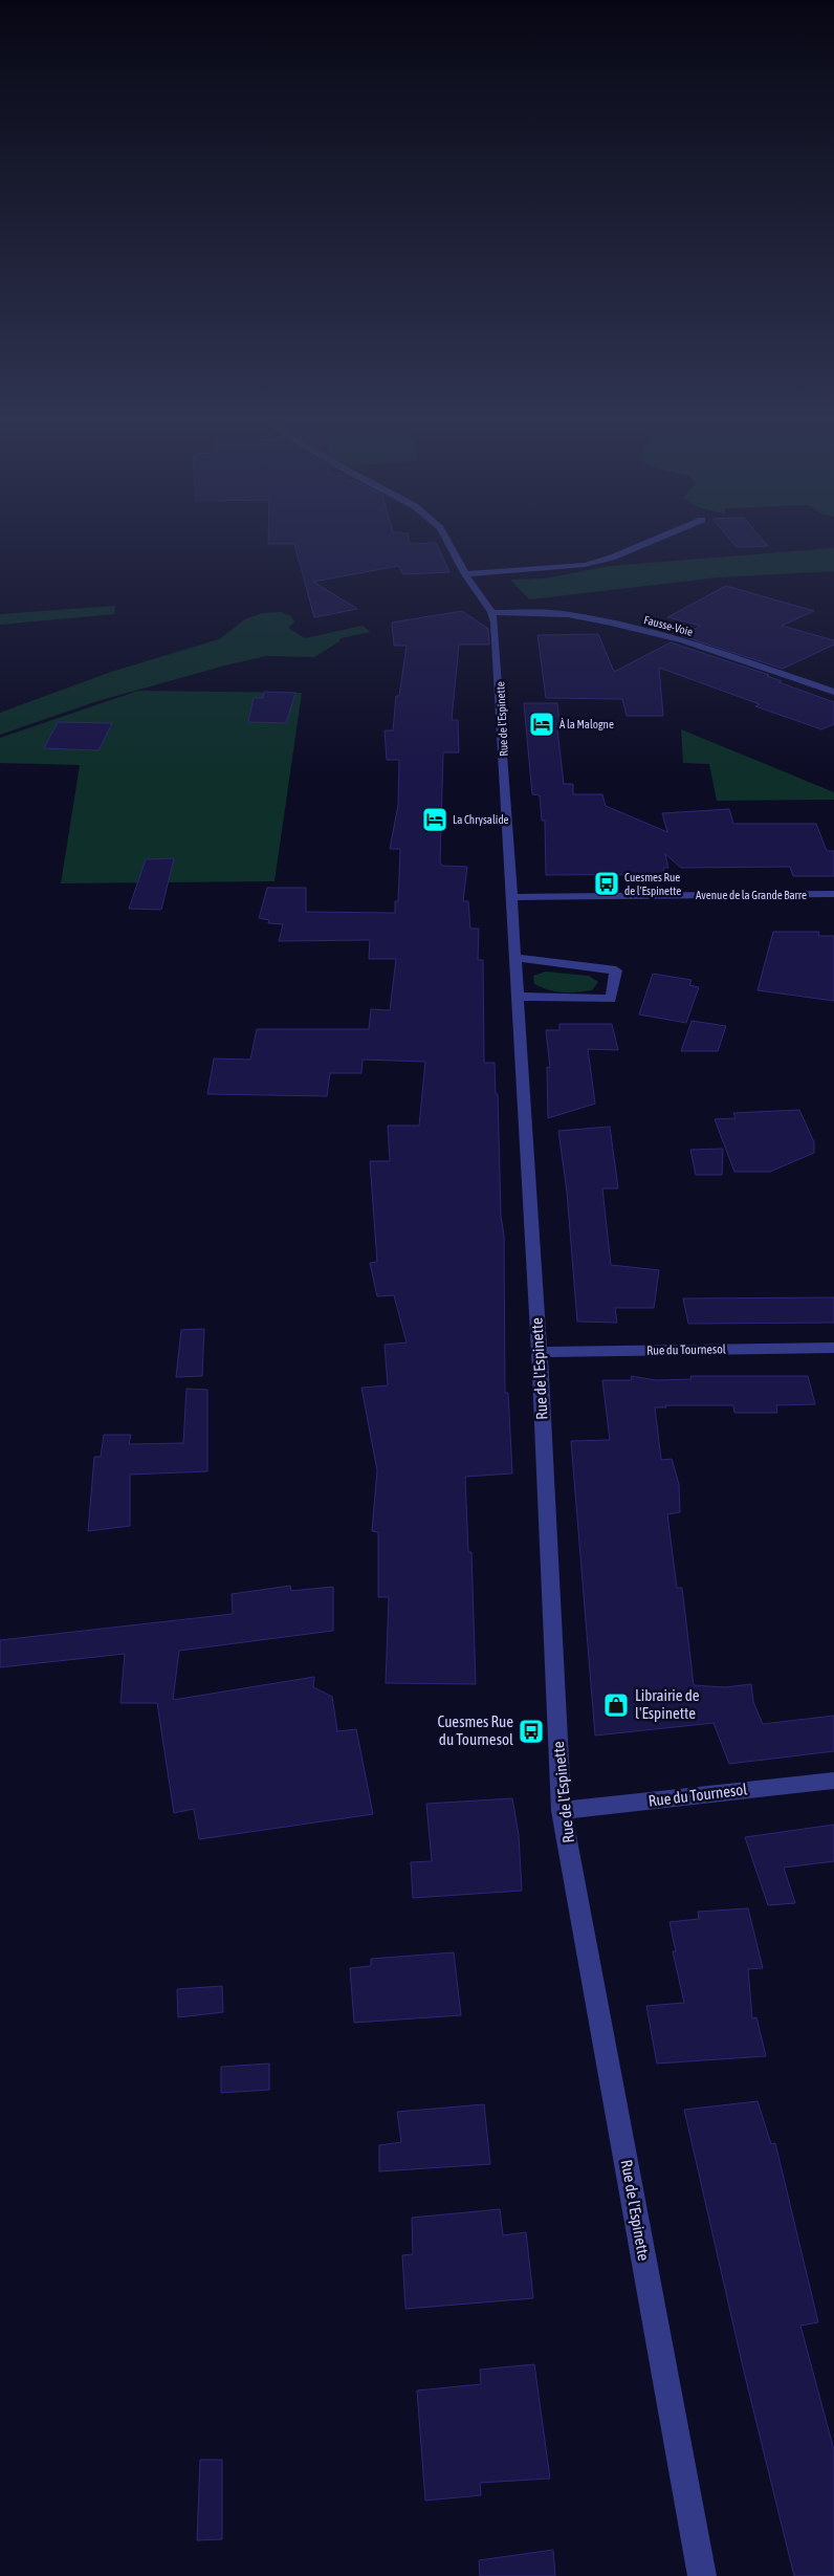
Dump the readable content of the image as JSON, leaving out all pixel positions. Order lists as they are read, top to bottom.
{
  "streets": {
    "street": [
      "Fausse-Voie",
      "Rue de l'Espinette",
      "Avenue de la Grande Barre",
      "Rue du Tournesol"
    ]
  },
  "crossings": [
    ["Fausse-Voie", "Rue de l'Espinette"],
    ["Rue de l'Espinette", "Avenue de la Grande Barre"],
    ["Rue de l'Espinette", "Rue du Tournesol"]
  ],
  "places": {
    "hotel": ["À la Malogne", "La Chrysalide"],
    "bus stop": ["Cuesmes Rue de l'Espinette", "Cuesmes Rue du Tournesol"],
    "shop": ["Librairie de l'Espinette"]
  }
}
